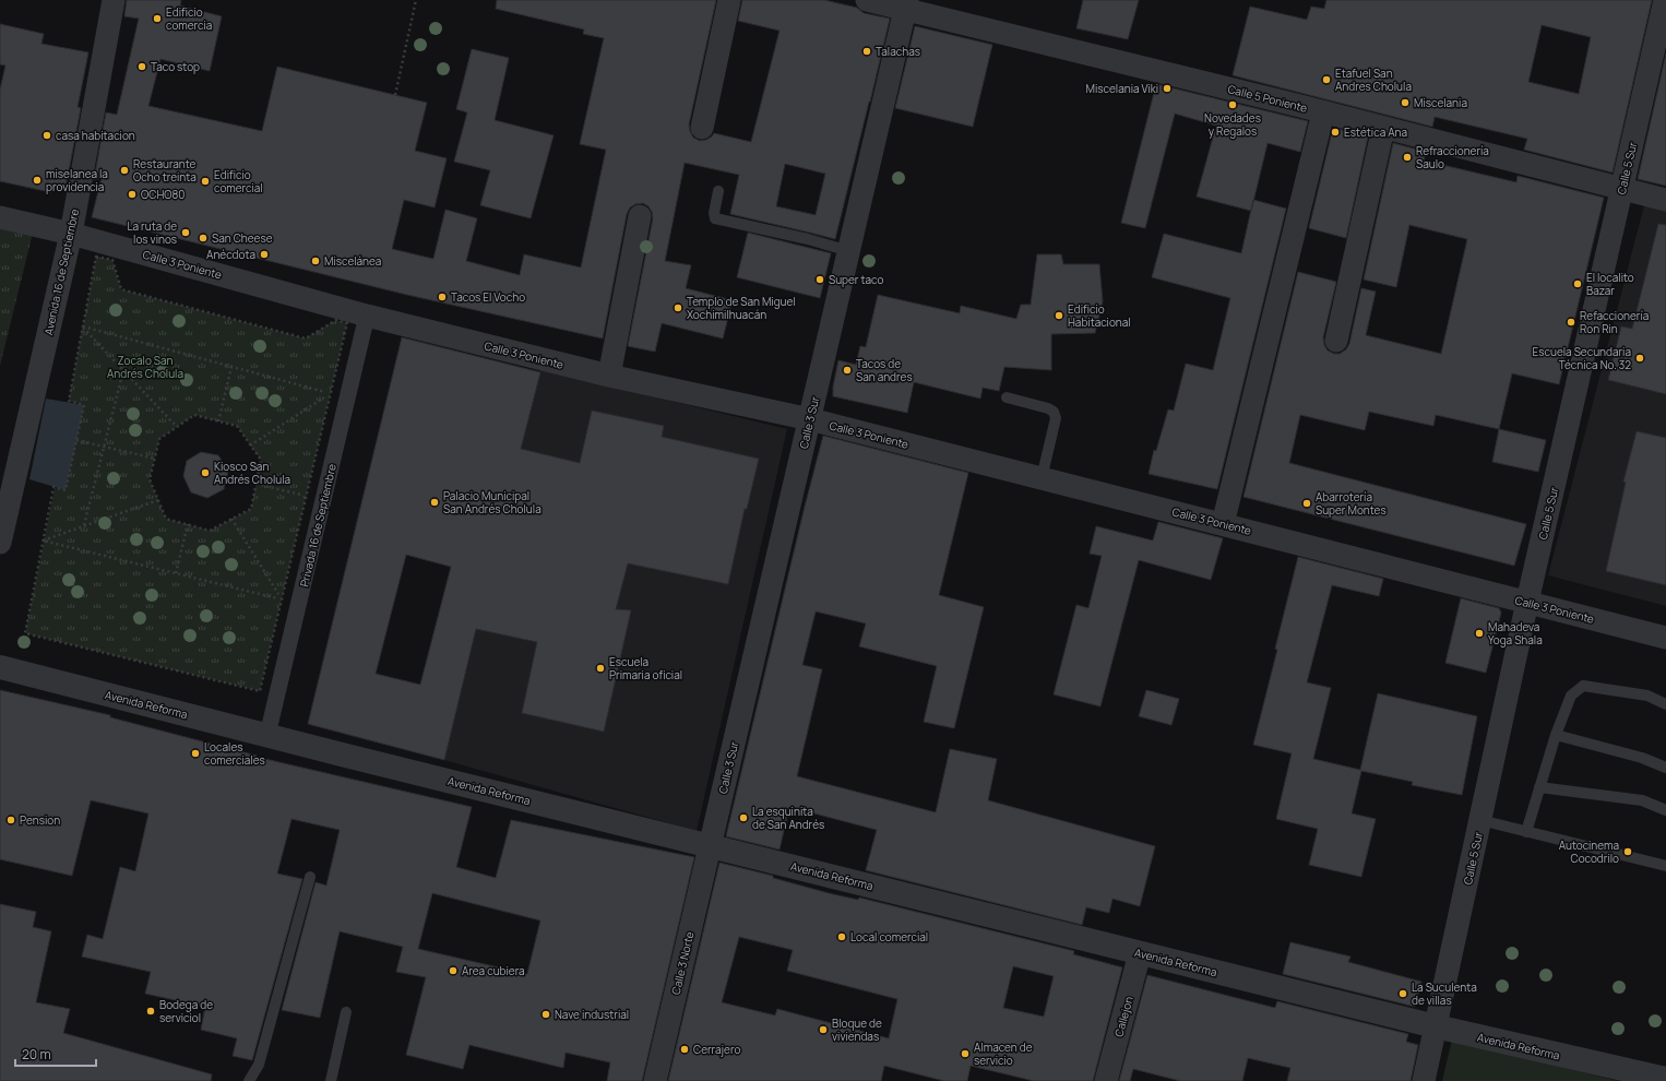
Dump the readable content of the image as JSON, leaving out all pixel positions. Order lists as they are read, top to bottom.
{
  "streets": {
    "street": [
      "Calle 5 Poniente",
      "Calle 5 Sur",
      "Calle 3 Poniente",
      "Avenida 16 de Septiembre",
      "Calle 3 Sur",
      "Privada 16 de Septiembre",
      "Avenida Reforma",
      "Calle 3 Norte",
      "Callejon"
    ]
  },
  "crossings": [
    ["Calle 5 Poniente", "Calle 5 Sur"],
    ["Calle 5 Poniente", "Calle 3 Sur"],
    ["Calle 5 Sur", "Calle 3 Poniente"],
    ["Calle 5 Sur", "Avenida Reforma"],
    ["Calle 3 Poniente", "Avenida 16 de Septiembre"],
    ["Calle 3 Poniente", "Calle 3 Sur"],
    ["Calle 3 Poniente", "Privada 16 de Septiembre"],
    ["Calle 3 Sur", "Avenida Reforma"],
    ["Calle 3 Sur", "Calle 3 Norte"],
    ["Privada 16 de Septiembre", "Avenida Reforma"],
    ["Avenida Reforma", "Calle 3 Norte"],
    ["Avenida Reforma", "Callejon"]
  ],
  "parks": ["Zocalo San Andrés Cholula"],
  "places": [
    "Edificio comercia",
    "Talachas",
    "Taco stop",
    "Etafuel San Andres Cholula",
    "Miscelania Viki",
    "Miscelania",
    "Novedades y Regalos",
    "Estética Ana",
    "casa habitacion",
    "Refraccionería Saulo",
    "Restaurante Ocho treinta",
    "miselanea la providencia",
    "Edificio comercial",
    "OCHO80",
    "La ruta de los vinos",
    "San Cheese",
    "Anécdota",
    "Miscelánea",
    "Super taco",
    "El localito Bazar",
    "Tacos El Vocho",
    "Templo de San Miguel Xochimilhuacán",
    "Edificio Habitacional",
    "Refaccionería Ron Rin",
    "Escuela Secundaria Técnica No. 32",
    "Tacos de San andres",
    "Kiosco San Andrés Cholula",
    "Palacio Municipal San Andrés Cholula",
    "Abarrotería Super Montes",
    "Mahadeva Yoga Shala",
    "Escuela Primaria oficial",
    "Locales comerciales",
    "La esquinita de San Andrés",
    "Pension",
    "Autocinema Cocodrilo",
    "Local comercial",
    "Area cubiera",
    "La Suculenta de villas",
    "Bodega de serviciol",
    "Nave industrial",
    "Bloque de viviendas",
    "Cerrajero",
    "Almacen de servicio"
  ],
  "scale_bar": "20 m"
}
